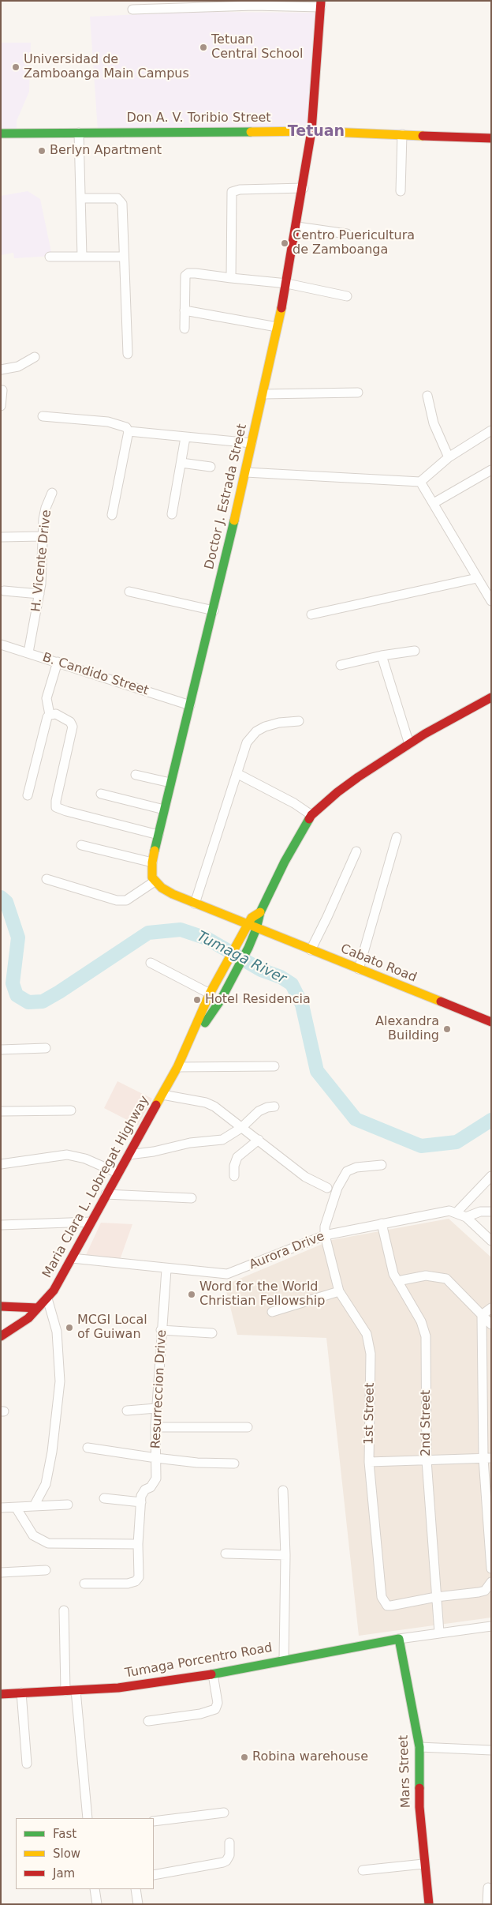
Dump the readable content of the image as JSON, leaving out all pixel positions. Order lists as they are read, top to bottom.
{
  "streets": {
    "main road": [
      "Don A. V. Toribio Street",
      "Doctor J. Estrada Street",
      "Cabato Road",
      "Maria Clara L. Lobregat Highway",
      "Tumaga Porcentro Road",
      "Mars Street"
    ],
    "street": [
      "H. Vicente Drive",
      "B. Candido Street",
      "Aurora Drive",
      "Resurreccion Drive",
      "1st Street",
      "2nd Street"
    ]
  },
  "crossings": [
    ["Don A. V. Toribio Street", "Doctor J. Estrada Street"],
    ["Doctor J. Estrada Street", "B. Candido Street"],
    ["H. Vicente Drive", "B. Candido Street"],
    ["Cabato Road", "Maria Clara L. Lobregat Highway"],
    ["Maria Clara L. Lobregat Highway", "Aurora Drive"],
    ["Aurora Drive", "Resurreccion Drive"],
    ["Aurora Drive", "1st Street"],
    ["Aurora Drive", "2nd Street"],
    ["1st Street", "2nd Street"],
    ["Tumaga Porcentro Road", "Mars Street"]
  ],
  "districts": ["Tetuan"],
  "water": ["Tumaga River"],
  "places": [
    "Tetuan Central School",
    "Universidad de Zamboanga Main Campus",
    "Berlyn Apartment",
    "Centro Puericultura de Zamboanga",
    "Hotel Residencia",
    "Alexandra Building",
    "Word for the World Christian Fellowship",
    "MCGI Local of Guiwan",
    "Robina warehouse"
  ],
  "legend": ["Fast", "Slow", "Jam"]
}
